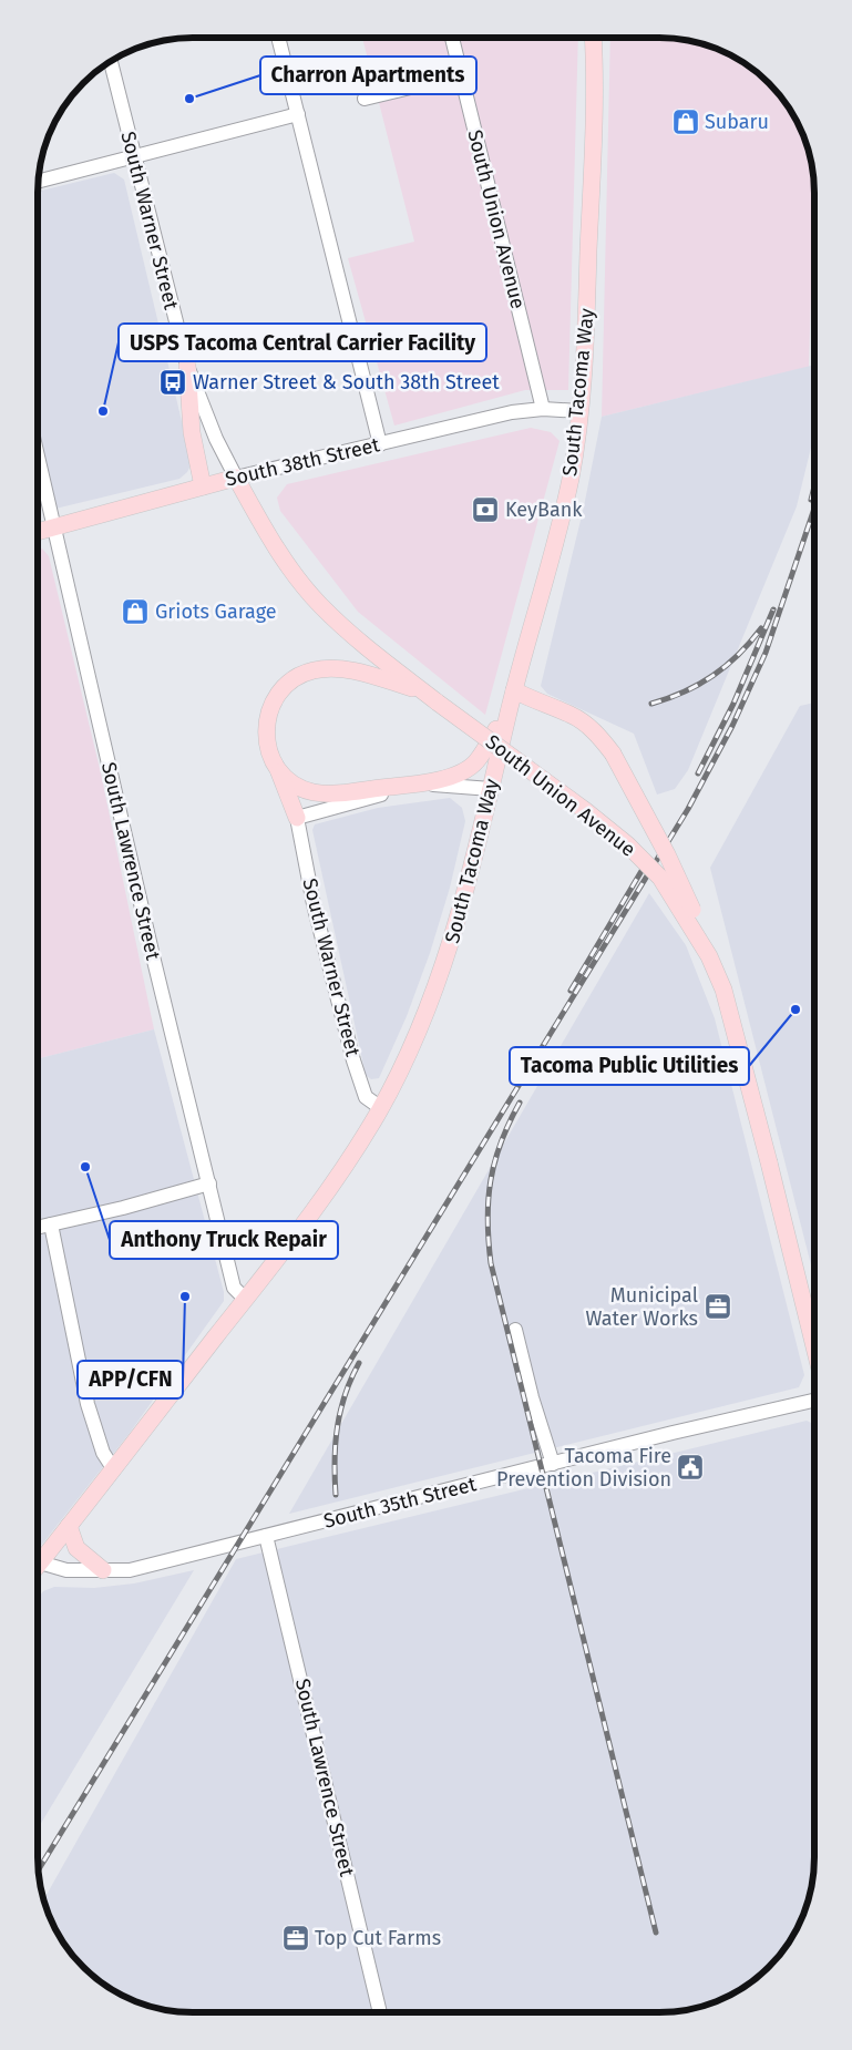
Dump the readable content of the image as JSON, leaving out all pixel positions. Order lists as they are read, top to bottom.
{
  "streets": {
    "main road": ["South Union Avenue", "South Tacoma Way", "South 38th Street"],
    "street": ["South Warner Street", "South Lawrence Street", "South 35th Street"]
  },
  "crossings": [
    ["South Union Avenue", "South Warner Street"],
    ["South Union Avenue", "South 38th Street"],
    ["South Warner Street", "South Tacoma Way"],
    ["South Warner Street", "South 38th Street"],
    ["South Tacoma Way", "South 38th Street"],
    ["South Tacoma Way", "South Lawrence Street"],
    ["South 38th Street", "South Lawrence Street"],
    ["South Lawrence Street", "South 35th Street"]
  ],
  "places": {
    "other": [
      "Charron Apartments",
      "USPS Tacoma Central Carrier Facility",
      "Tacoma Public Utilities",
      "Anthony Truck Repair",
      "APP/CFN"
    ],
    "shop": ["Subaru", "Griots Garage"],
    "bus stop": ["Warner Street & South 38th Street"],
    "bank": ["KeyBank"],
    "office": ["Municipal Water Works", "Top Cut Farms"],
    "public building": ["Tacoma Fire Prevention Division"]
  }
}
